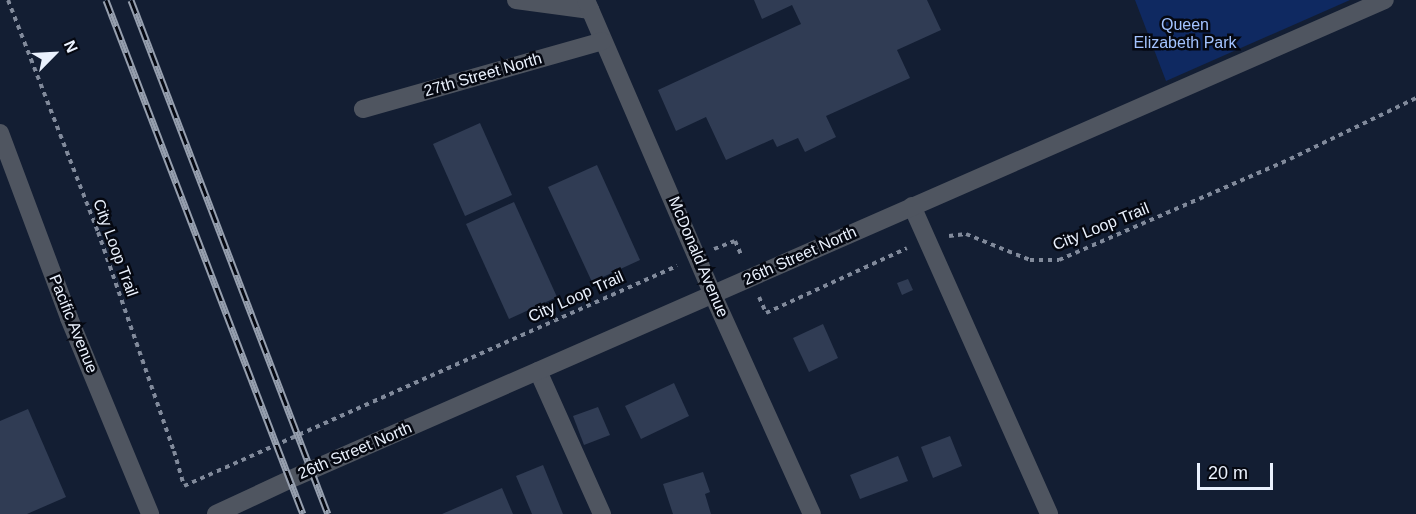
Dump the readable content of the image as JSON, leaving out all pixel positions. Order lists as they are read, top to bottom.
{
  "streets": {
    "street": [
      "27th Street North",
      "26th Street North",
      "McDonald Avenue",
      "Pacific Avenue"
    ],
    "path": ["City Loop Trail"]
  },
  "crossings": [
    ["27th Street North", "McDonald Avenue"],
    ["City Loop Trail", "26th Street North"],
    ["City Loop Trail", "McDonald Avenue"],
    ["26th Street North", "McDonald Avenue"]
  ],
  "parks": ["Queen Elizabeth Park"],
  "scale_bar": "20 m",
  "north": "top right"
}
